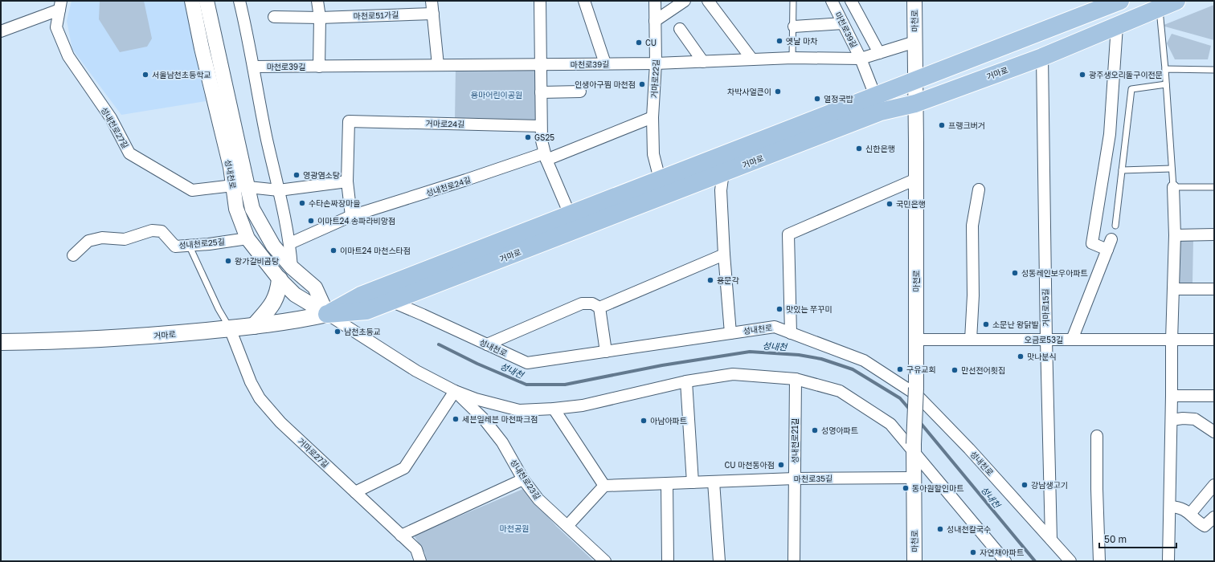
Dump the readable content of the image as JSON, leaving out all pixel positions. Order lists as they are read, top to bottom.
{
  "streets": {
    "main road": ["거마로"],
    "street": [
      "마천로51가길",
      "마천로",
      "마천로39길",
      "거마로22길",
      "거마로24길",
      "성내천로27길",
      "성내천로",
      "성내천로24길",
      "성내천로25길",
      "거마로15길",
      "오금로53길",
      "성내천로21길",
      "거마로27길",
      "마천로35길",
      "성내천로23길"
    ]
  },
  "crossings": [
    ["마천로", "마천로39길"],
    ["마천로", "거마로"],
    ["마천로", "성내천로"],
    ["마천로", "오금로53길"],
    ["마천로", "마천로35길"],
    ["마천로39길", "거마로22길"],
    ["거마로", "거마로22길"],
    ["거마로", "성내천로"],
    ["거마로", "거마로15길"],
    ["거마로", "거마로27길"],
    ["거마로22길", "성내천로24길"],
    ["성내천로27길", "성내천로"],
    ["성내천로", "성내천로25길"],
    ["성내천로", "거마로15길"],
    ["성내천로", "성내천로21길"],
    ["성내천로", "성내천로23길"],
    ["거마로15길", "오금로53길"],
    ["성내천로21길", "마천로35길"]
  ],
  "water": ["성내천"],
  "parks": ["용마어린이공원", "마천공원"],
  "places": [
    "옛날 마차",
    "CU",
    "서울남천초등학교",
    "광주생오리돌구이전문",
    "인생아구찜 마천점",
    "차박사얼큰이",
    "열정국밥",
    "프랭크버거",
    "GS25",
    "신한은행",
    "영광염소탕",
    "수타손짜장마을",
    "국민은행",
    "이마트24 송파라비앙점",
    "이마트24 마천스타점",
    "왕가갈비곰탕",
    "성동레인보우아파트",
    "용문각",
    "맛있는 쭈꾸미",
    "소문난 왕닭발",
    "남천초등교",
    "맛나분식",
    "구유교회",
    "만선전어횟집",
    "세븐일레븐 마천파크점",
    "아남아파트",
    "성영아파트",
    "CU 마천동아점",
    "강남생고기",
    "동아원할인마트",
    "성내천칼국수",
    "자연채아파트"
  ],
  "scale_bar": "50 m"
}
